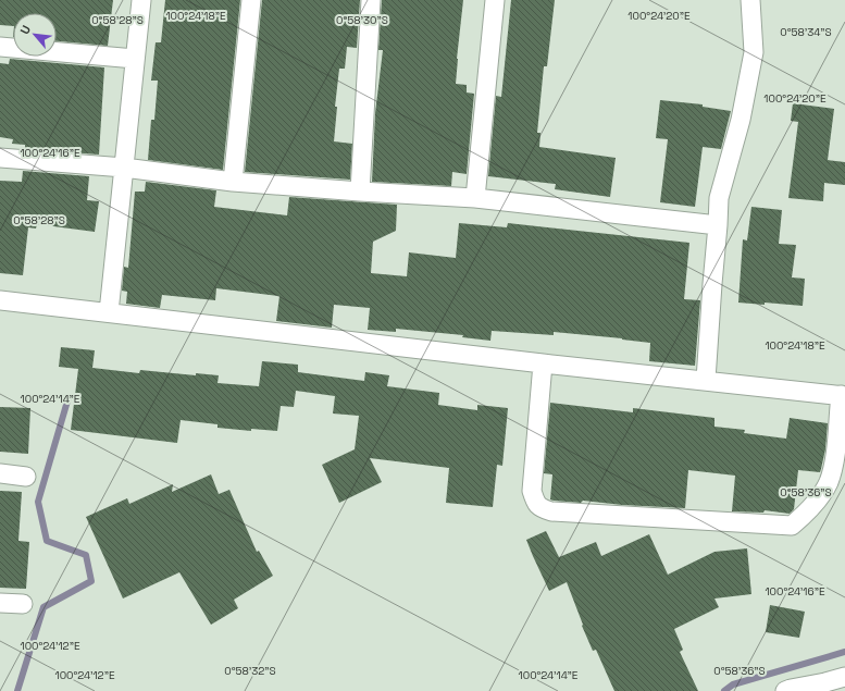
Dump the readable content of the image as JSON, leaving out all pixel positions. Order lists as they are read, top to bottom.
{
  "north": "top left",
  "coordinates": [
    "100°24'18\"E",
    "100°24'20\"E",
    "0°58'28\"S",
    "0°58'30\"S",
    "0°58'34\"S",
    "100°24'16\"E",
    "100°24'14\"E",
    "0°58'36\"S",
    "100°24'12\"E",
    "0°58'32\"S"
  ]
}
